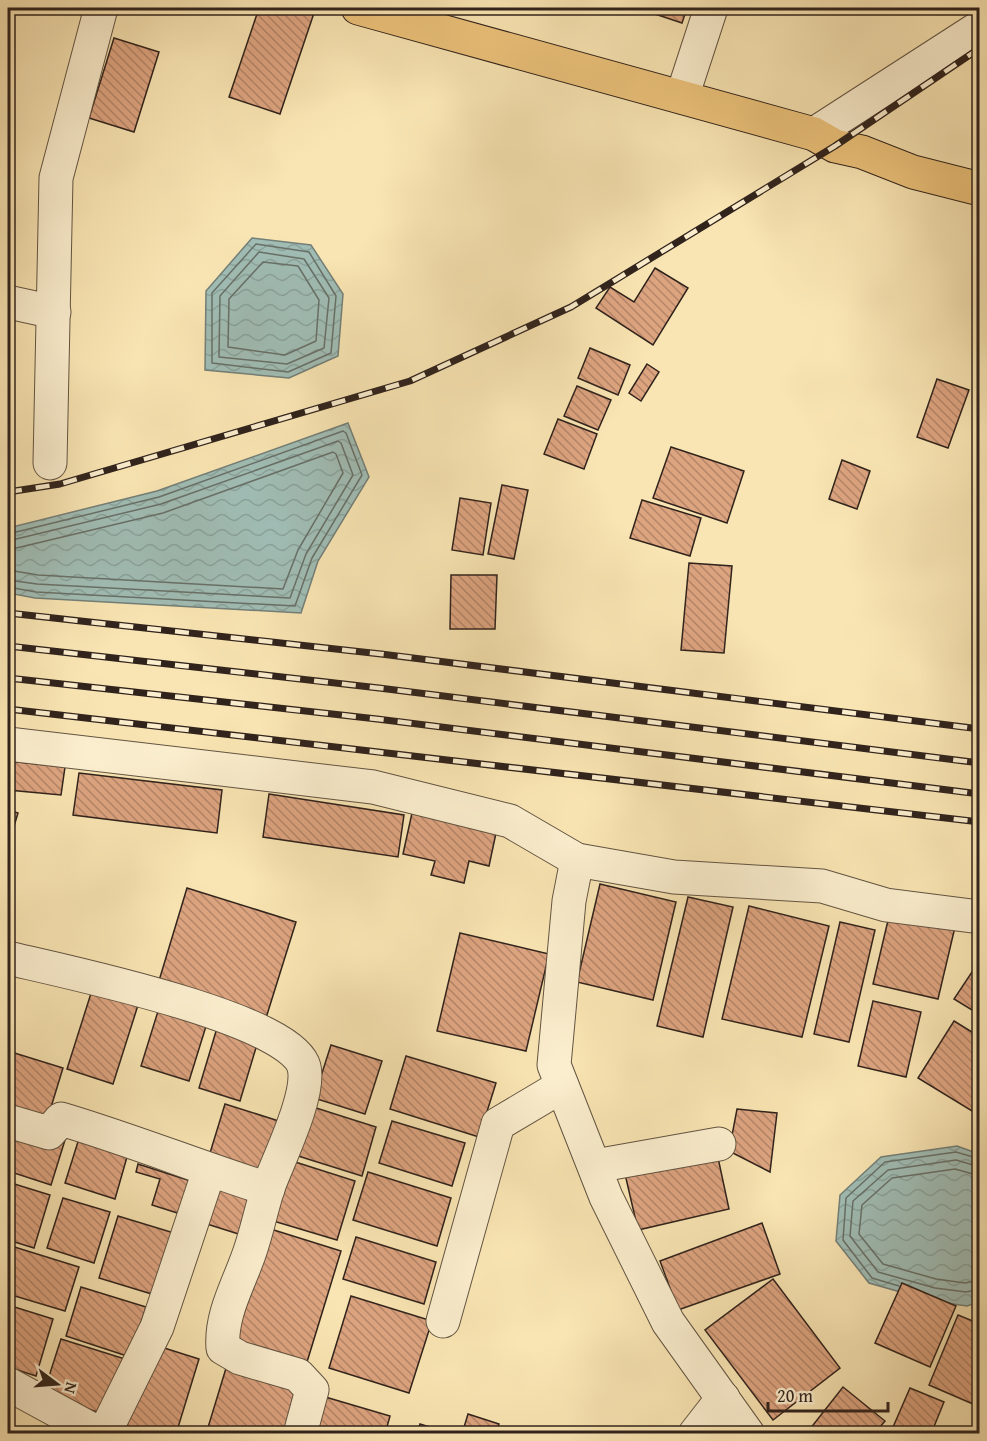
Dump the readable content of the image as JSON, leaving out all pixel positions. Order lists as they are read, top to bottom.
{
  "scale_bar": "20 m",
  "north": "right"
}
